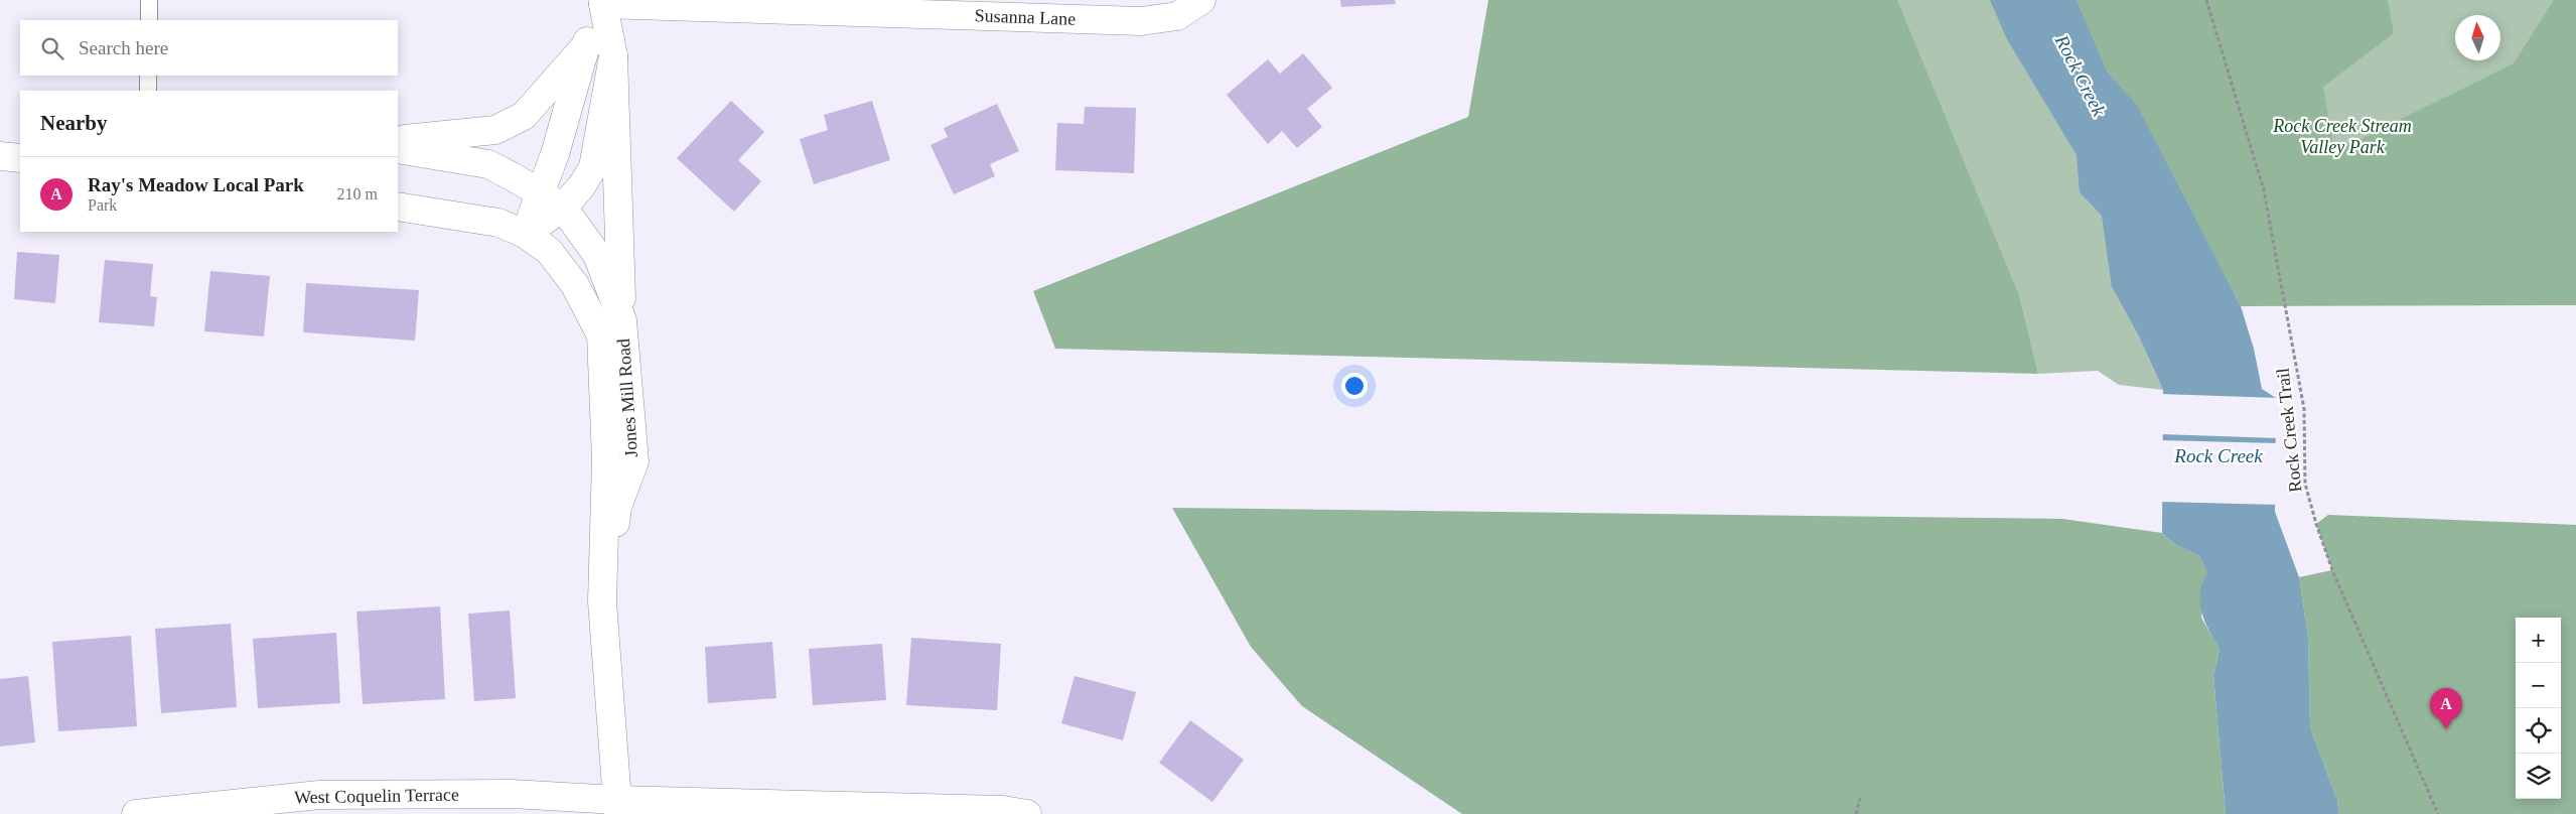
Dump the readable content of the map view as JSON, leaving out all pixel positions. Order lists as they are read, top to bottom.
{
  "streets": {
    "street": ["Susanna Lane", "Jones Mill Road", "West Coquelin Terrace"],
    "path": ["Rock Creek Trail"]
  },
  "crossings": [
    ["Jones Mill Road", "West Coquelin Terrace"]
  ],
  "water": ["Rock Creek"],
  "parks": ["Rock Creek Stream Valley Park"],
  "north": "top",
  "page": {
    "search": "Search here",
    "heading": "Nearby",
    "list": [
      {
        "mark": "A",
        "name": "Ray's Meadow Local Park",
        "note": "Park",
        "value": "210 m"
      }
    ],
    "map_buttons": ["+", "−"],
    "pins": "A"
  }
}
